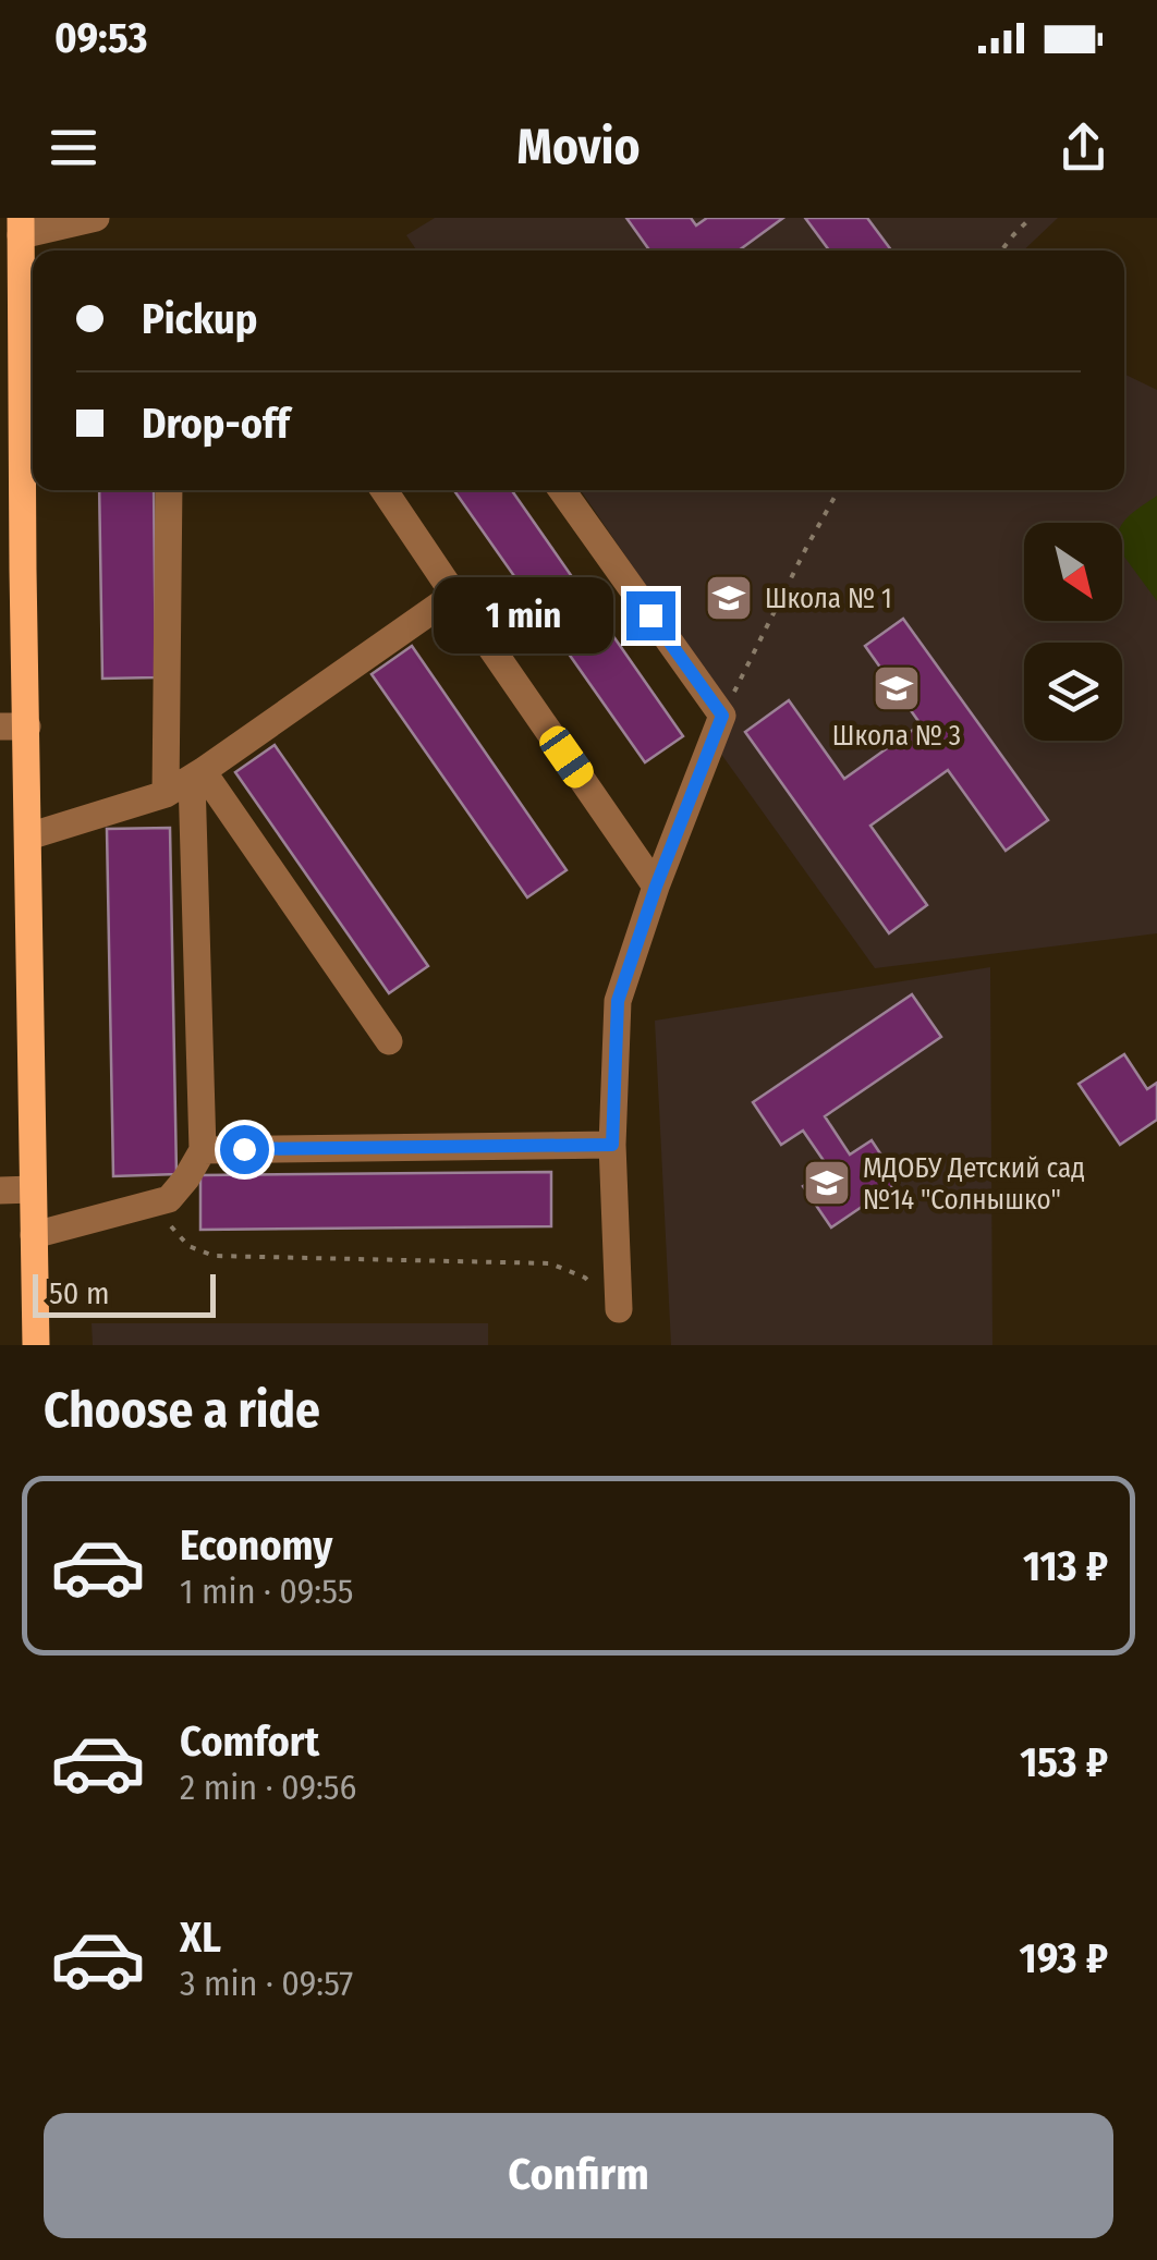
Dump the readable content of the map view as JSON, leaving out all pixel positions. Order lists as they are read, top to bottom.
{
  "places": {
    "school or university": ["Школа № 1", "Школа № 3", "МДОБУ Детский сад №14 \"Солнышко\""]
  },
  "scale_bar": "50 m",
  "north": "bottom right",
  "page": {
    "status": "09:53",
    "header": "Movio",
    "banner": ["Pickup", "Drop-off"],
    "bubble": "1 min",
    "scale": "50 m",
    "heading": "Choose a ride",
    "list": [
      {
        "name": "Economy",
        "note": "1 min · 09:55",
        "value": "113 ₽"
      },
      {
        "name": "Comfort",
        "note": "2 min · 09:56",
        "value": "153 ₽"
      },
      {
        "name": "XL",
        "note": "3 min · 09:57",
        "value": "193 ₽"
      }
    ],
    "buttons": "Confirm"
  }
}
